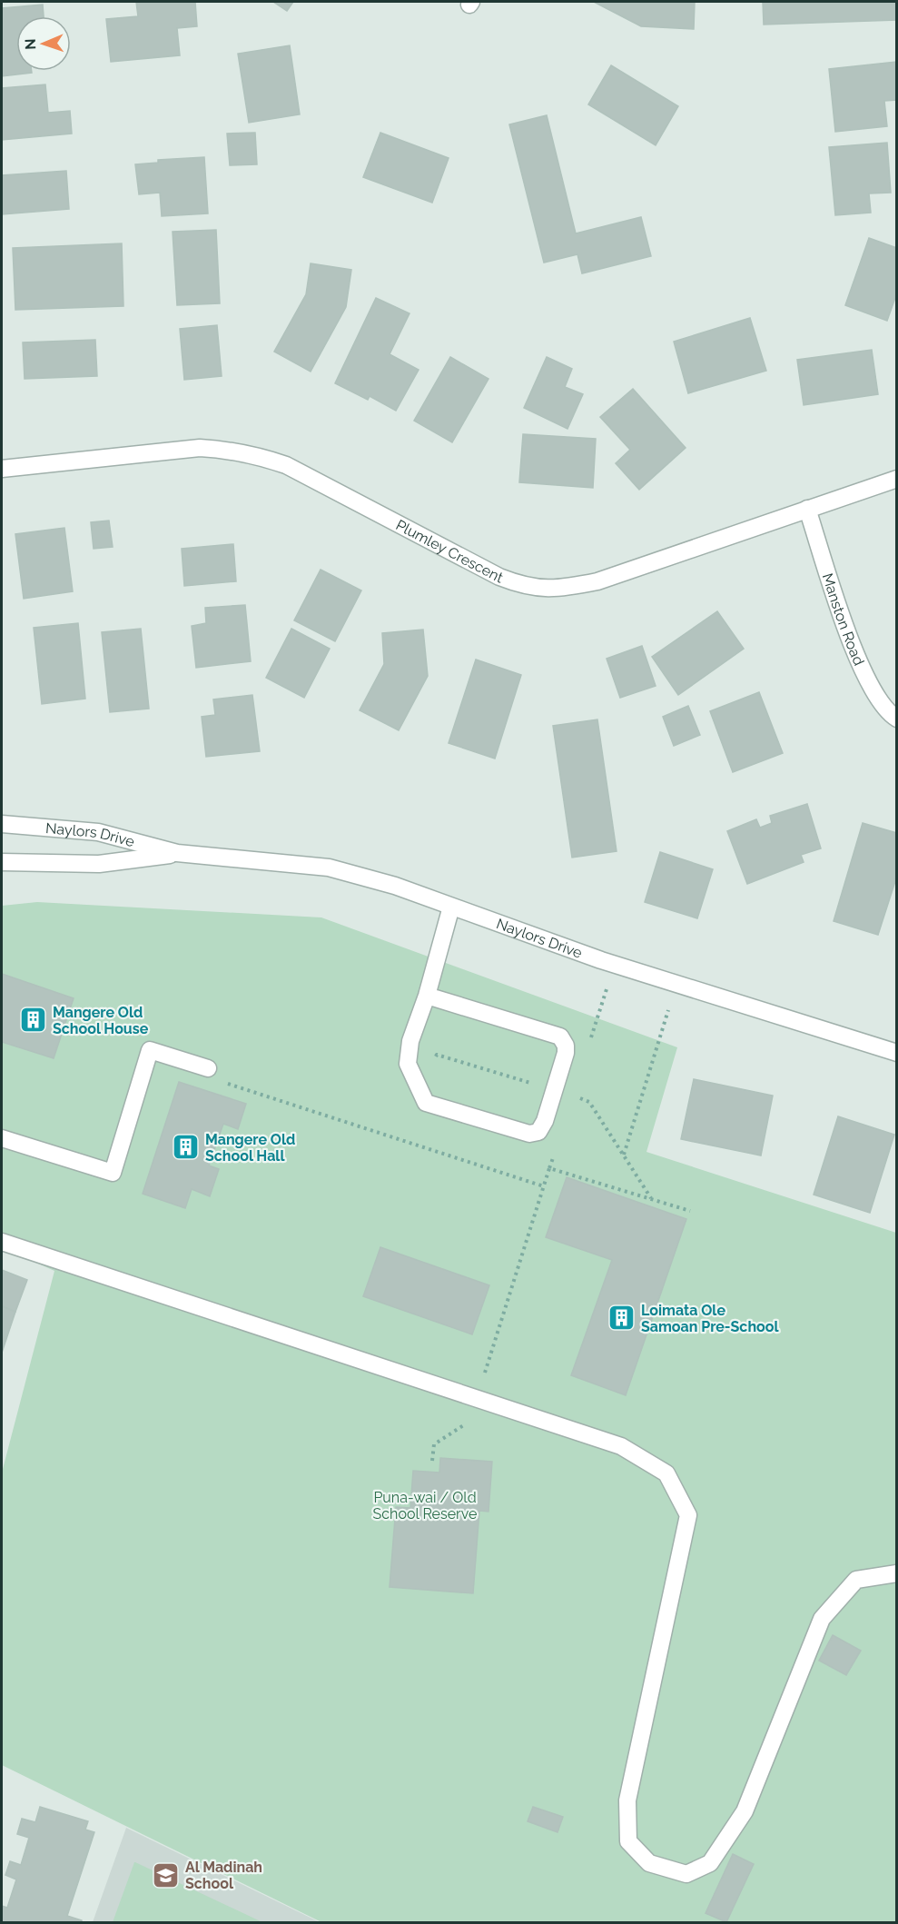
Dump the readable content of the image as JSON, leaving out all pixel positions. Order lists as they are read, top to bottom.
{
  "streets": {
    "street": ["Plumley Crescent", "Manston Road", "Naylors Drive"]
  },
  "crossings": [
    ["Plumley Crescent", "Manston Road"]
  ],
  "parks": ["Puna-wai / Old School Reserve"],
  "places": {
    "building": ["Mangere Old School House", "Mangere Old School Hall", "Loimata Ole Samoan Pre-School"],
    "school or university": ["Al Madinah School"]
  },
  "north": "left"
}
